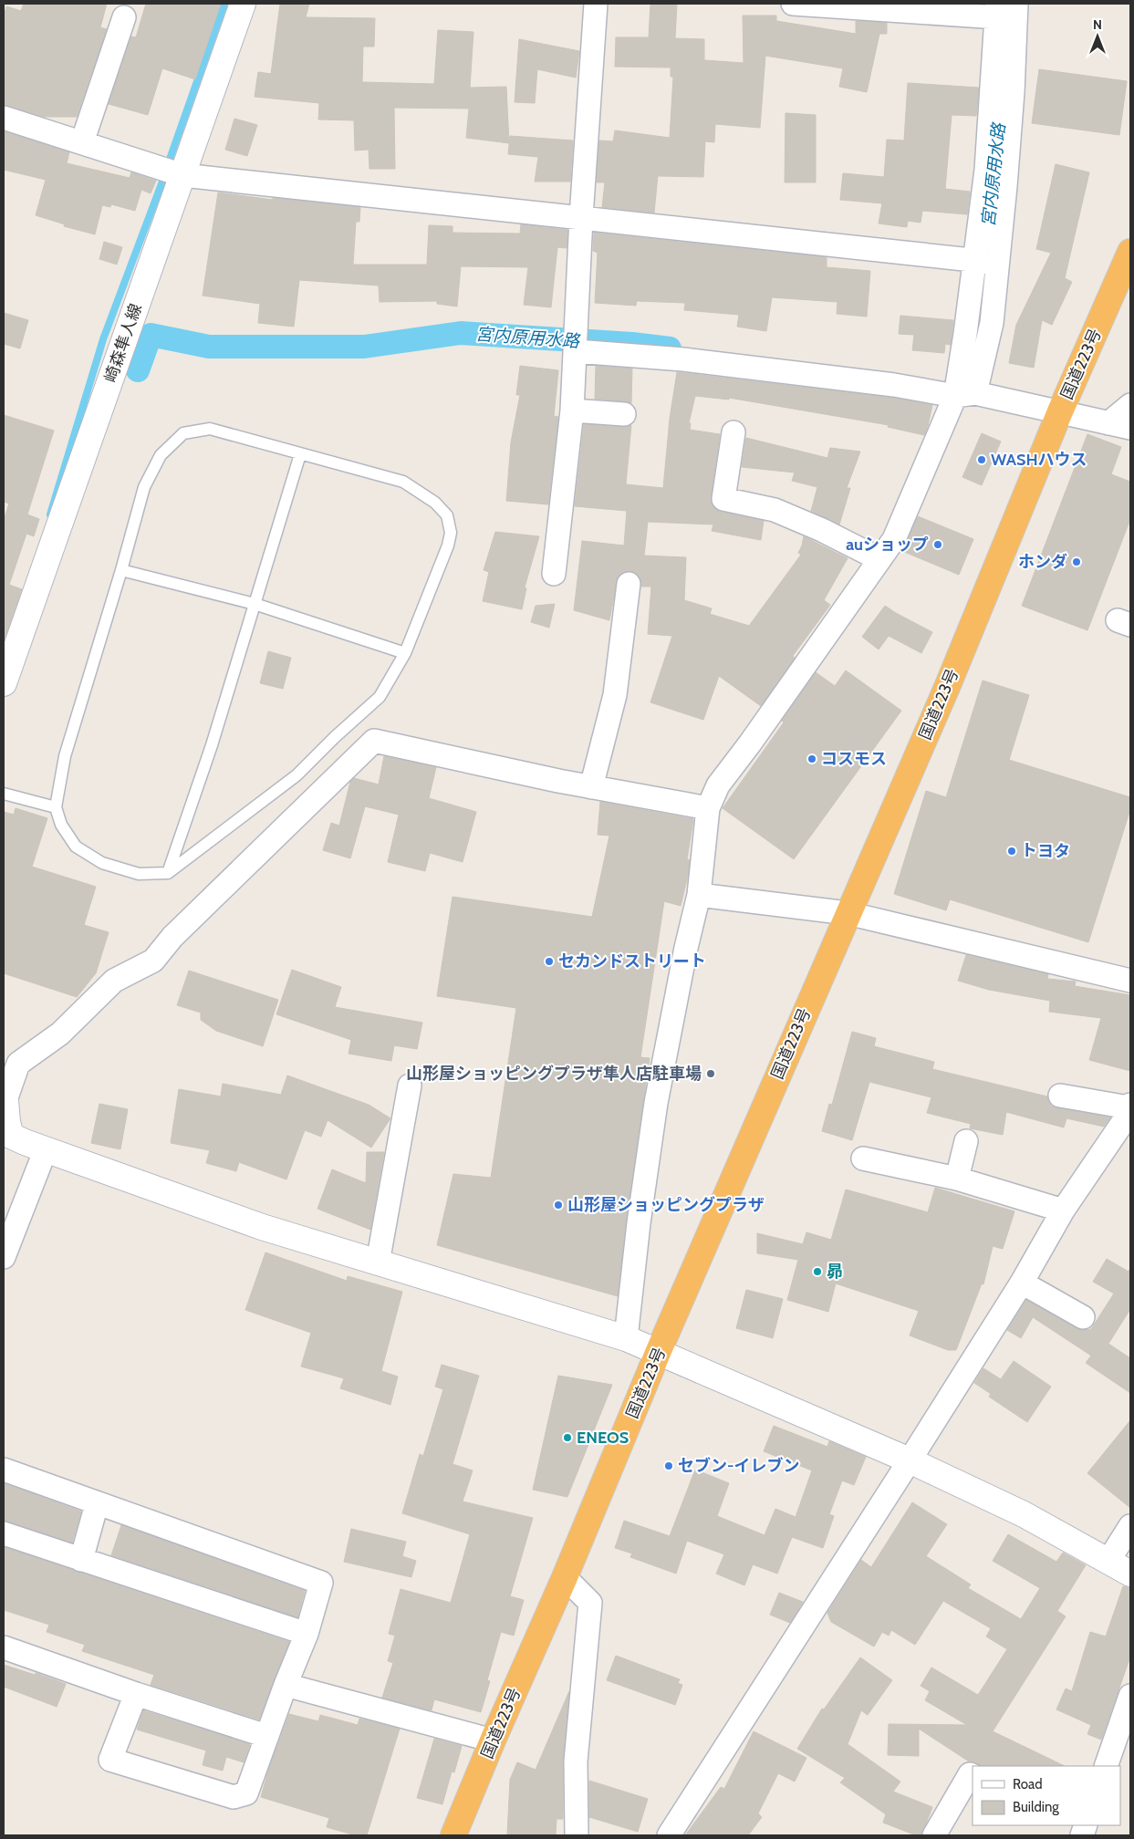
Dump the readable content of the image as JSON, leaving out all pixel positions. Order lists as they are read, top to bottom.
{
  "streets": {
    "highway": ["国道223号"],
    "street": ["崎森隼人線"]
  },
  "water": ["宮内原用水路"],
  "places": [
    "WASHハウス",
    "auショップ",
    "ホンダ",
    "コスモス",
    "トヨタ",
    "セカンドストリート",
    "山形屋ショッピングプラザ隼人店駐車場",
    "山形屋ショッピングプラザ",
    "昴",
    "ENEOS",
    "セブン-イレブン"
  ],
  "legend": ["Road", "Building"],
  "north": "top"
}
